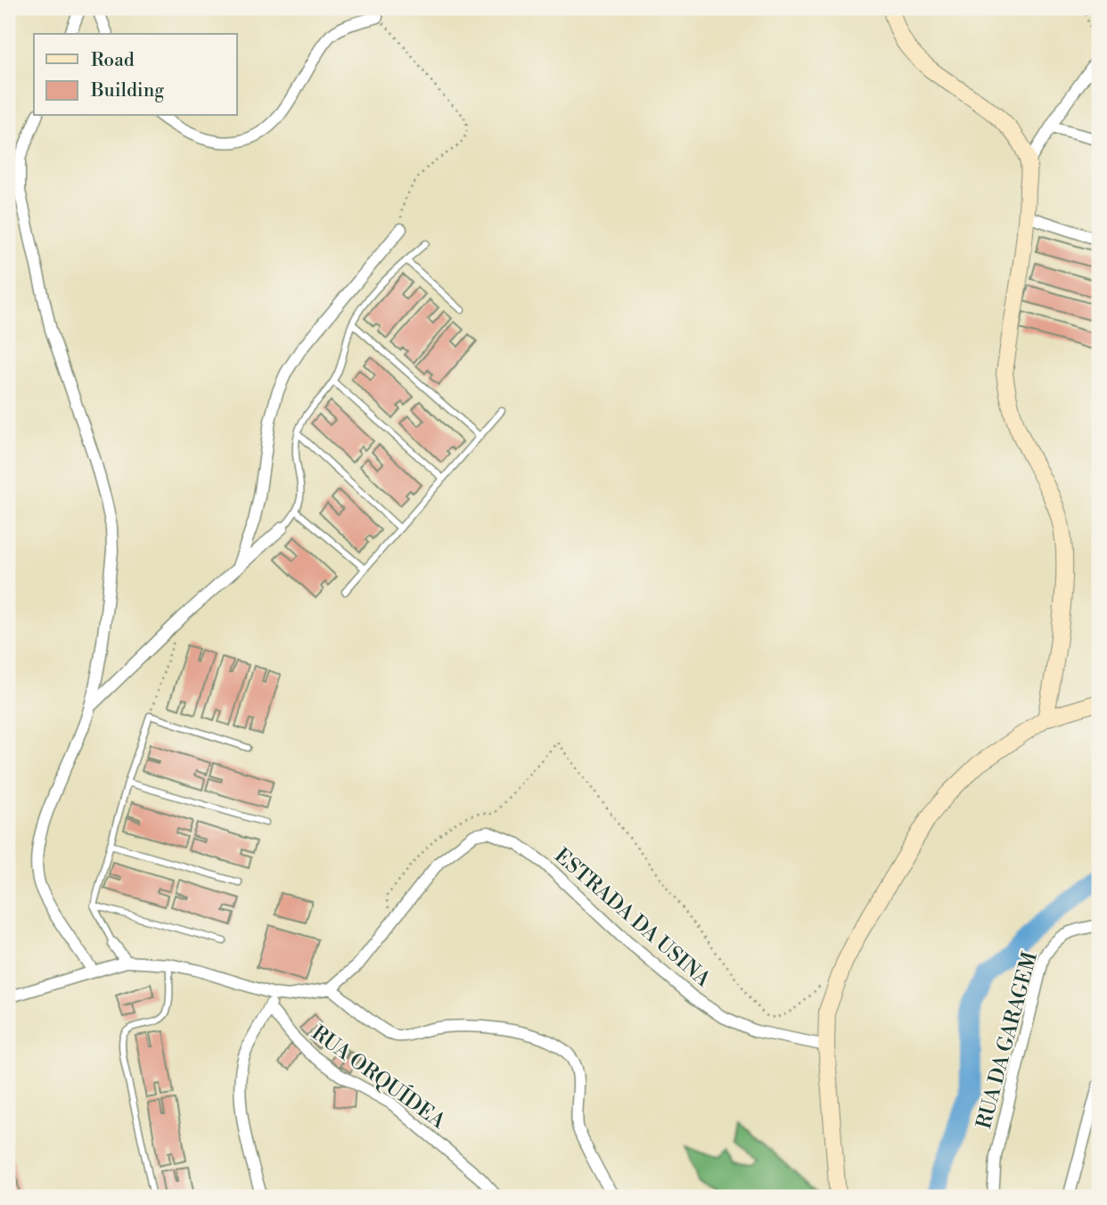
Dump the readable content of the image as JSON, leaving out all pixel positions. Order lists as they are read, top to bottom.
{
  "streets": {
    "street": ["ESTRADA DA USINA", "RUA DA GARAGEM", "RUA ORQUÍDEA"]
  },
  "legend": ["Road", "Building"]
}
